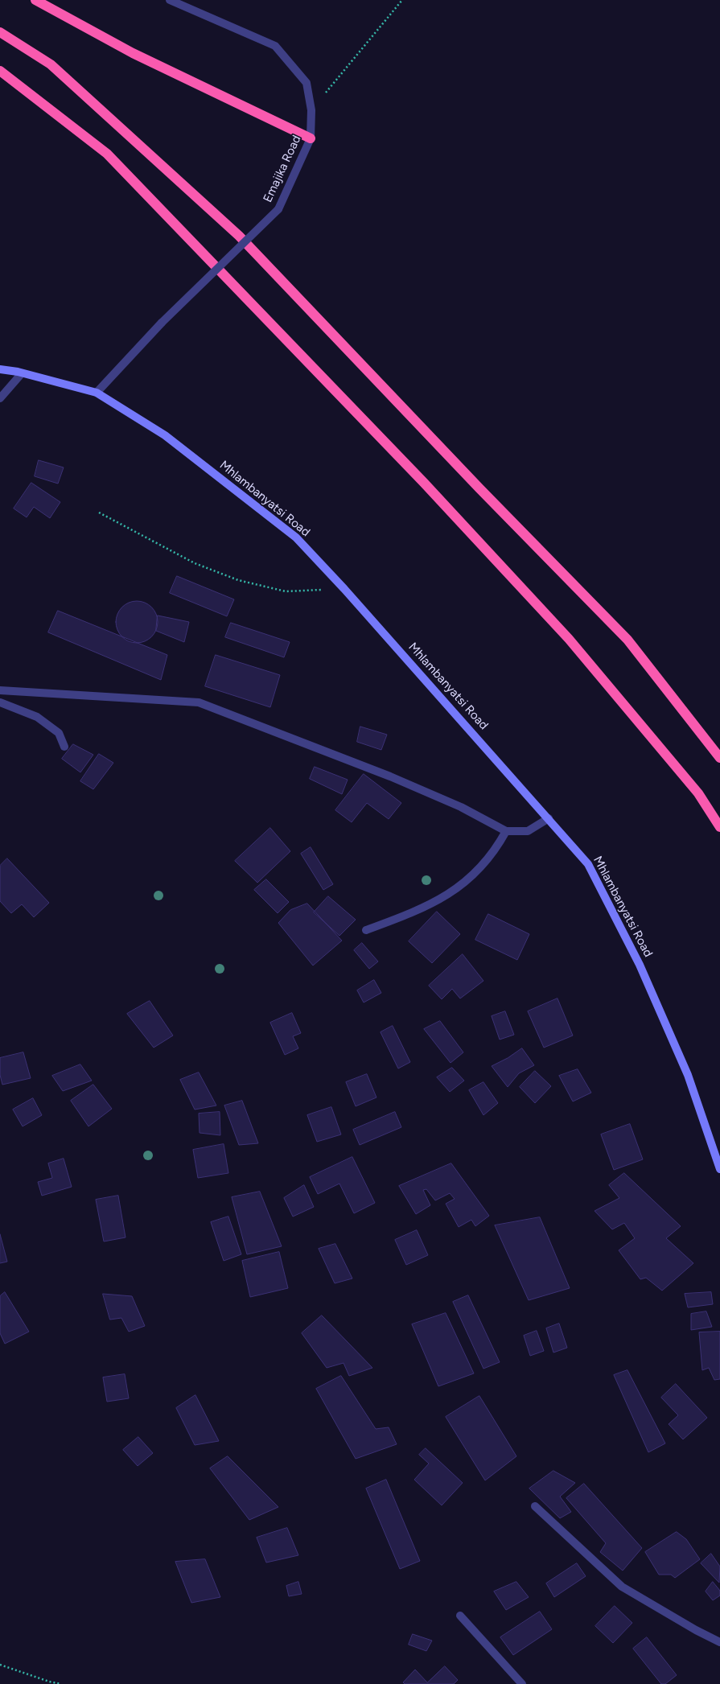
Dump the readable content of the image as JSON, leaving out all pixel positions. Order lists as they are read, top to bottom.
{
  "streets": {
    "main road": ["Mhlambanyatsi Road"],
    "street": ["Emajika Road"]
  },
  "crossings": [
    ["Emajika Road", "Mhlambanyatsi Road"]
  ]
}
